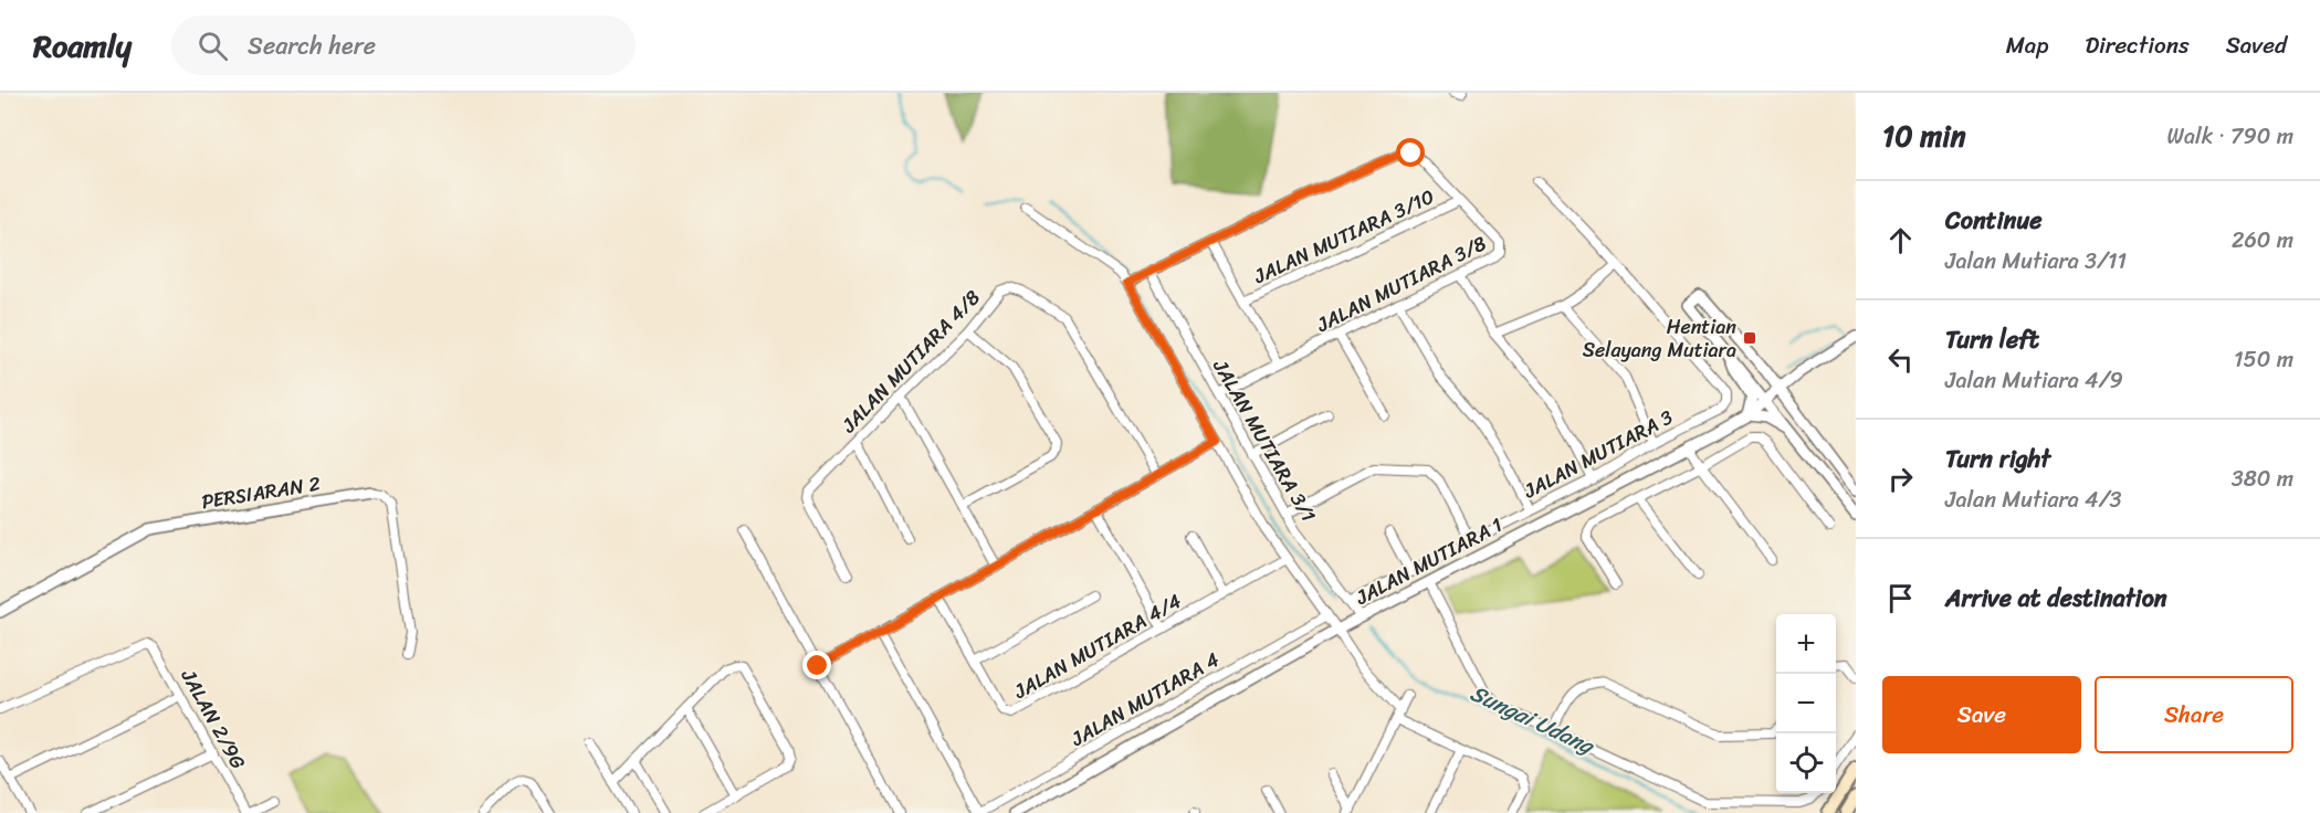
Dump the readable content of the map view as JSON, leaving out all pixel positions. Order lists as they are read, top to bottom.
{
  "streets": {
    "street": [
      "JALAN MUTIARA 3/10",
      "JALAN MUTIARA 3/8",
      "JALAN MUTIARA 4/8",
      "JALAN MUTIARA 3/1",
      "JALAN MUTIARA 3",
      "PERSIARAN 2",
      "JALAN MUTIARA 1",
      "JALAN MUTIARA 4/4",
      "JALAN MUTIARA 4",
      "JALAN 2/9G"
    ]
  },
  "crossings": [
    ["JALAN MUTIARA 3/10", "JALAN MUTIARA 3/8"],
    ["JALAN MUTIARA 3/8", "JALAN MUTIARA 3/1"],
    ["JALAN MUTIARA 3/1", "JALAN MUTIARA 3"],
    ["JALAN MUTIARA 3/1", "JALAN MUTIARA 1"]
  ],
  "water": ["Sungai Udang"],
  "places": {
    "transit": ["Hentian Selayang Mutiara"]
  },
  "page": {
    "header": "Roamly",
    "search": "Search here",
    "nav": ["Map", "Directions", "Saved"],
    "heading": ["10 min", "Walk · 790 m"],
    "list": [
      ["Continue", "Jalan Mutiara 3/11", "260 m"],
      ["Turn left", "Jalan Mutiara 4/9", "150 m"],
      ["Turn right", "Jalan Mutiara 4/3", "380 m"],
      "Arrive at destination"
    ],
    "map_buttons": ["+", "−"],
    "buttons": ["Save", "Share"]
  }
}
